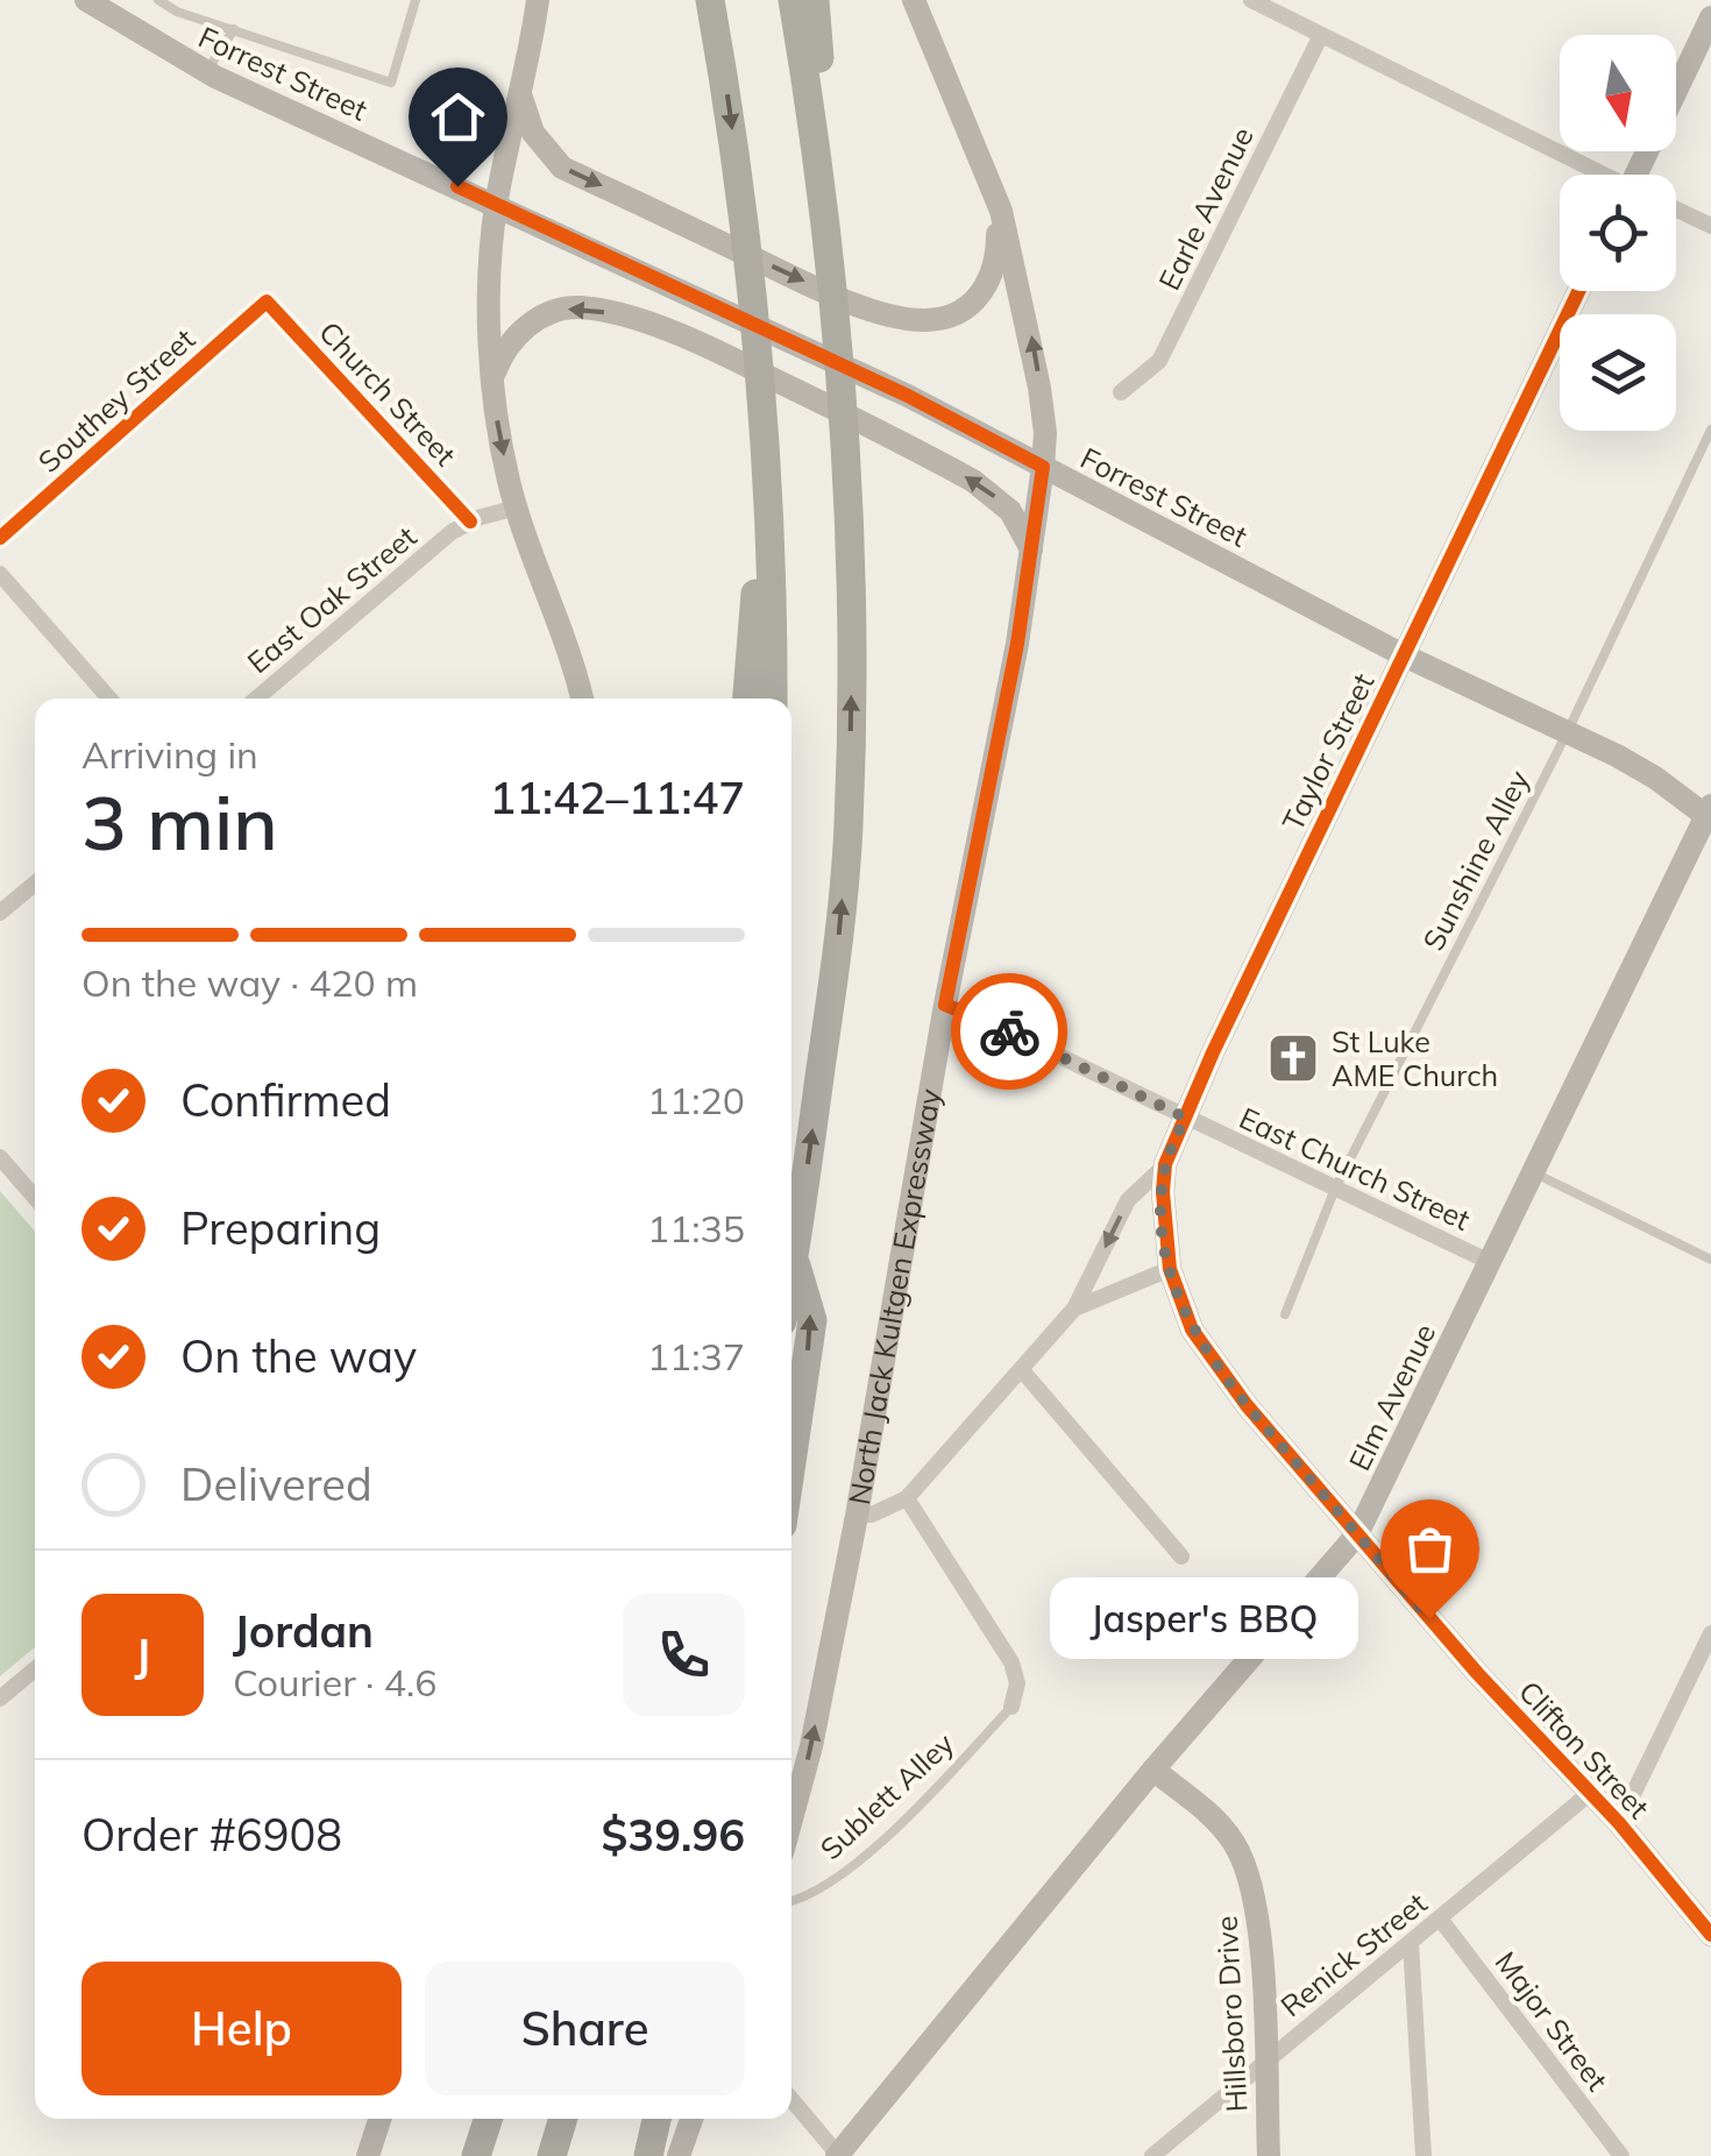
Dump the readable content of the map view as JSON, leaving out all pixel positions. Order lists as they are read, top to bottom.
{
  "streets": {
    "main road": [
      "Forrest Street",
      "Taylor Street",
      "North Jack Kultgen Expressway",
      "Elm Avenue",
      "Clifton Street",
      "Hillsboro Drive"
    ],
    "street": [
      "Earle Avenue",
      "Church Street",
      "Southey Street",
      "East Oak Street",
      "East Church Street",
      "Renick Street",
      "Major Street"
    ],
    "lane": ["Sunshine Alley", "Sublett Alley"]
  },
  "crossings": [
    ["Forrest Street", "Taylor Street"],
    ["Forrest Street", "Sunshine Alley"],
    ["Forrest Street", "North Jack Kultgen Expressway"],
    ["Forrest Street", "Elm Avenue"],
    ["Church Street", "Southey Street"],
    ["Church Street", "East Oak Street"],
    ["Taylor Street", "East Church Street"],
    ["Taylor Street", "North Jack Kultgen Expressway"],
    ["Taylor Street", "Clifton Street"],
    ["Sunshine Alley", "East Church Street"],
    ["East Church Street", "North Jack Kultgen Expressway"],
    ["East Church Street", "Elm Avenue"],
    ["Elm Avenue", "Clifton Street"],
    ["Elm Avenue", "Hillsboro Drive"],
    ["Clifton Street", "Renick Street"],
    ["Renick Street", "Hillsboro Drive"],
    ["Renick Street", "Major Street"]
  ],
  "places": {
    "church": ["St Luke AME Church"],
    "other": ["Jasper's BBQ"]
  },
  "north": "bottom",
  "page": {
    "heading": ["3 min", "Arriving in", "11:42–11:47"],
    "panel": [
      "Jordan",
      "Courier · 4.6",
      "Order #6908",
      "$39.96"
    ],
    "bar": "On the way · 420 m",
    "list": [
      ["Confirmed", "11:20"],
      ["Preparing", "11:35"],
      ["On the way", "11:37"],
      "Delivered"
    ],
    "bubble": "Jasper's BBQ",
    "round": "J",
    "buttons": ["Help", "Share"]
  }
}
